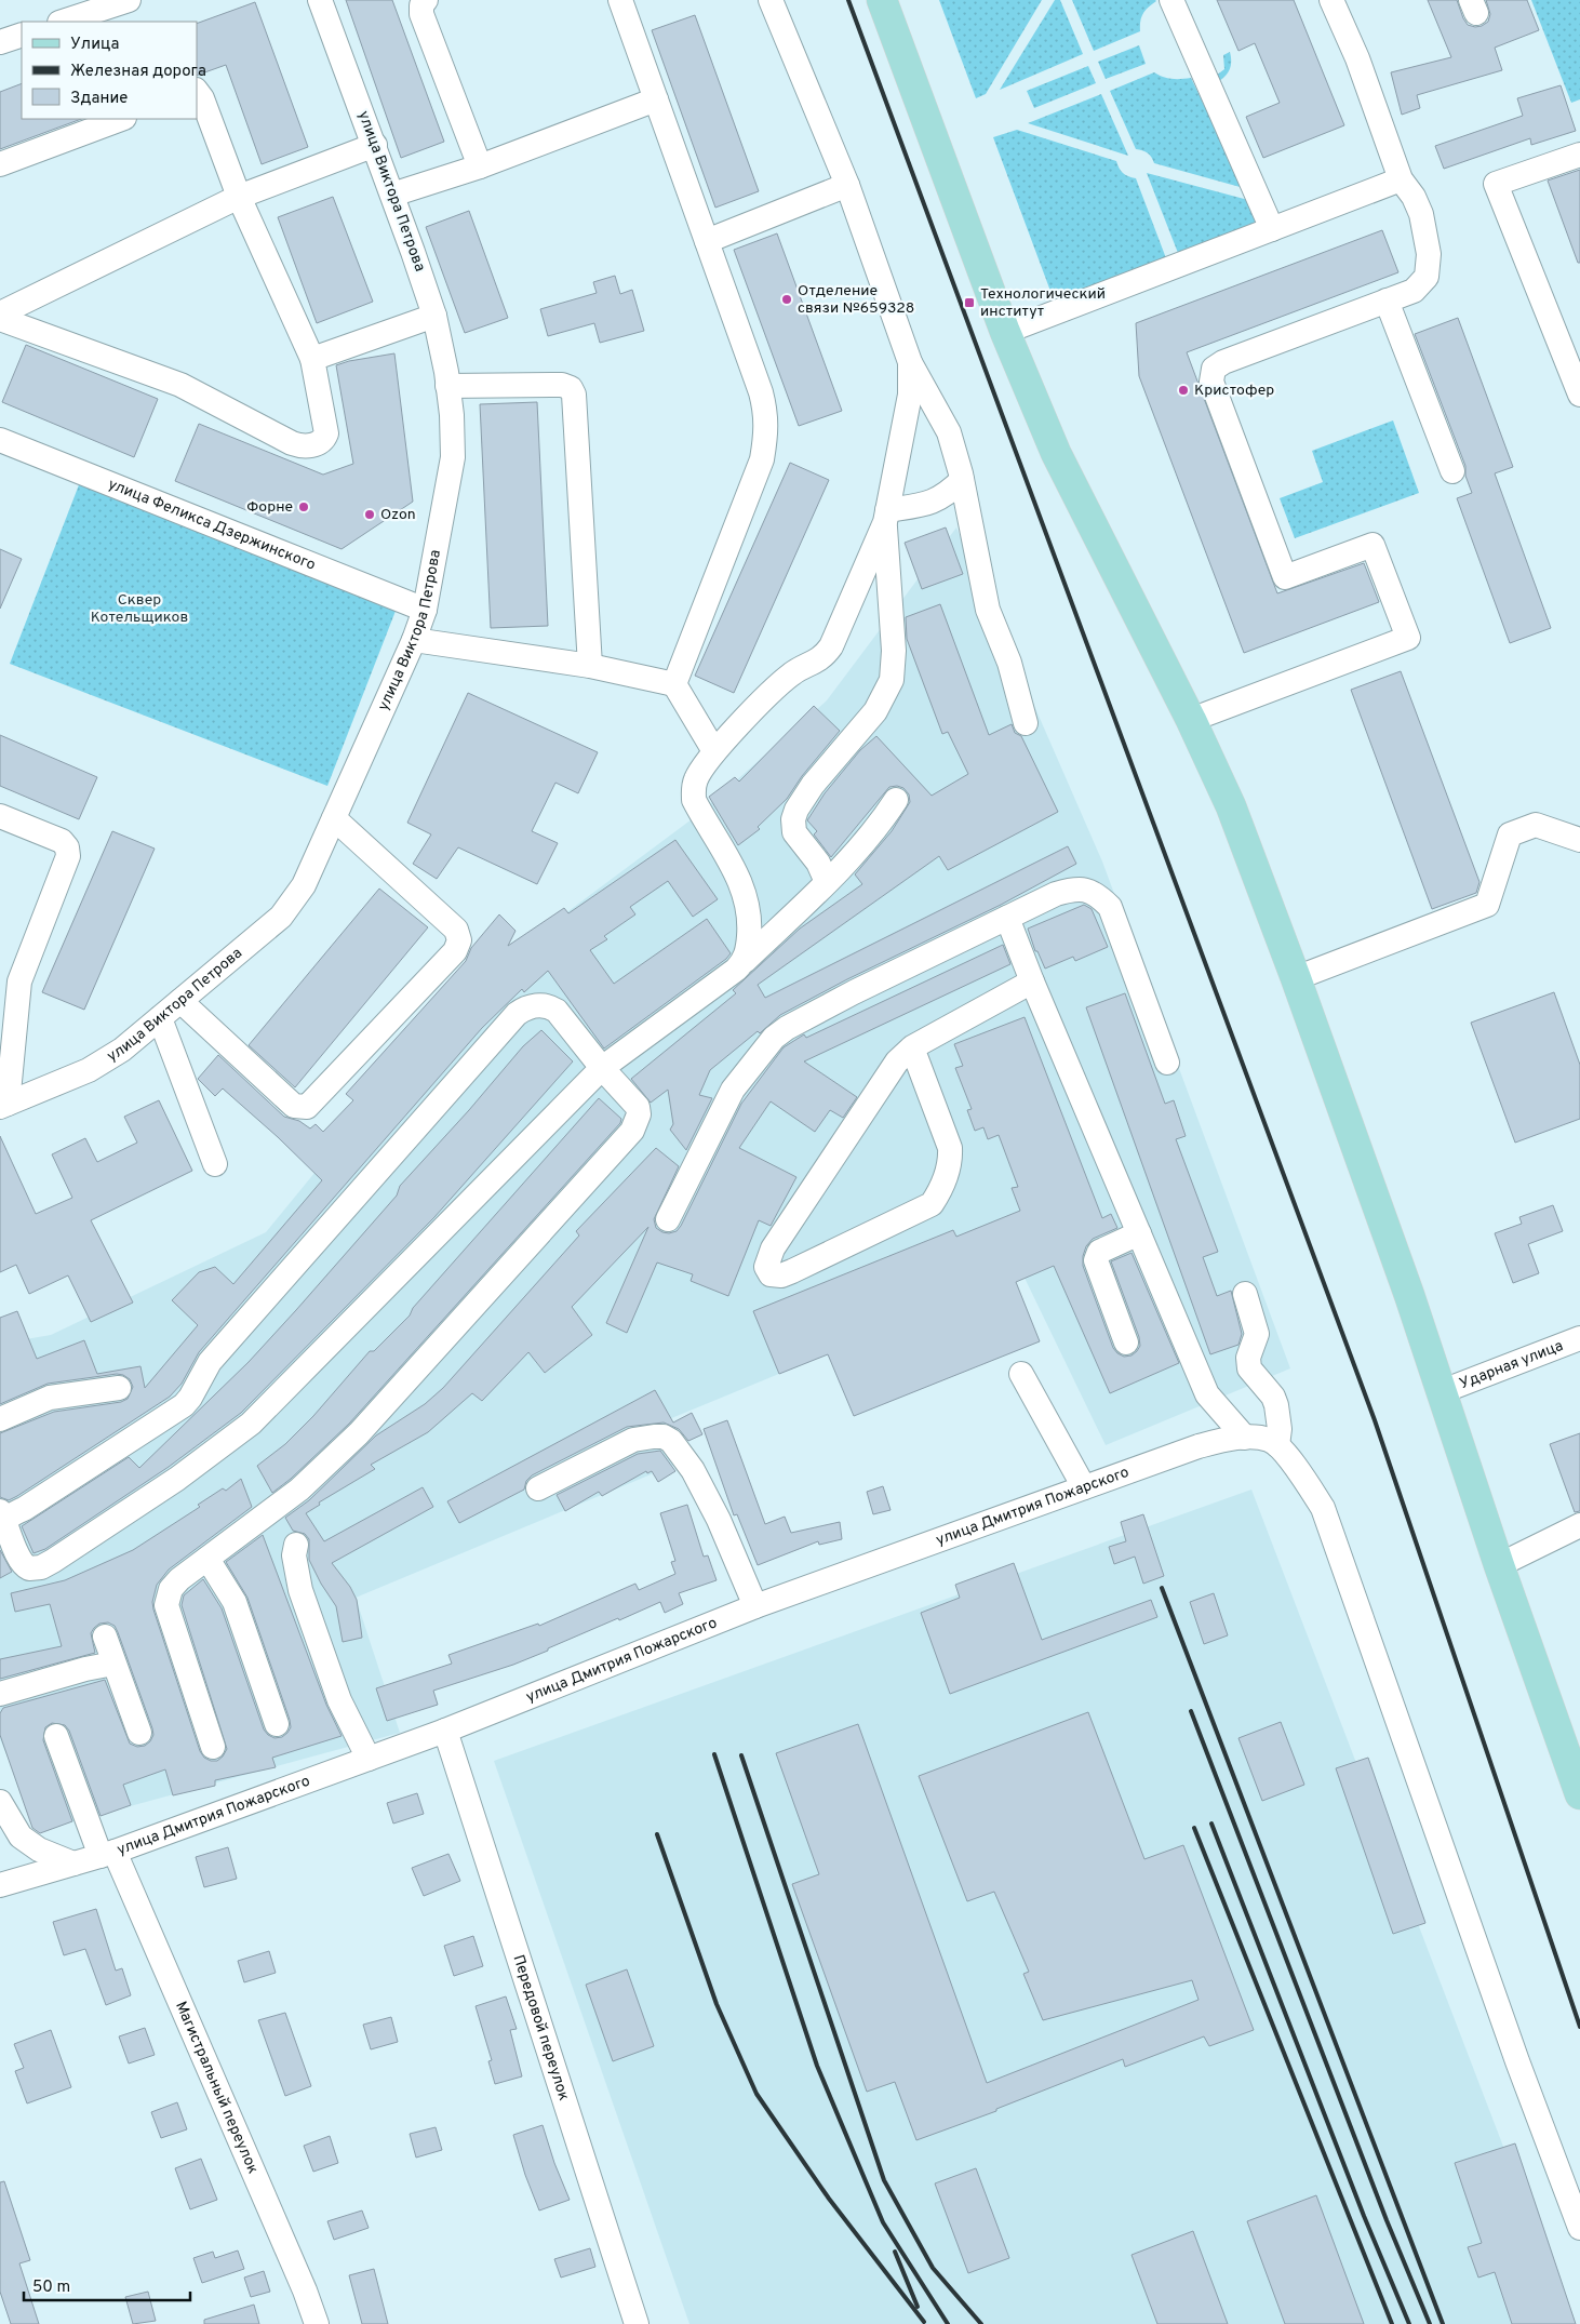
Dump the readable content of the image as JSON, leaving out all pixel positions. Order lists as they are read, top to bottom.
{
  "streets": {
    "street": [
      "улица Виктора Петрова",
      "улица Феликса Дзержинского",
      "Ударная улица",
      "улица Дмитрия Пожарского",
      "Передовой переулок",
      "Магистральный переулок"
    ]
  },
  "crossings": [
    ["улица Виктора Петрова", "улица Феликса Дзержинского"],
    ["улица Дмитрия Пожарского", "Передовой переулок"],
    ["улица Дмитрия Пожарского", "Магистральный переулок"]
  ],
  "parks": ["Сквер Котельщиков"],
  "places": {
    "other": [
      "Отделение связи №659328",
      "Кристофер",
      "Форне",
      "Ozon"
    ],
    "transit": ["Технологический институт"]
  },
  "legend": ["Улица", "Железная дорога", "Здание"],
  "scale_bar": "50 m"
}
